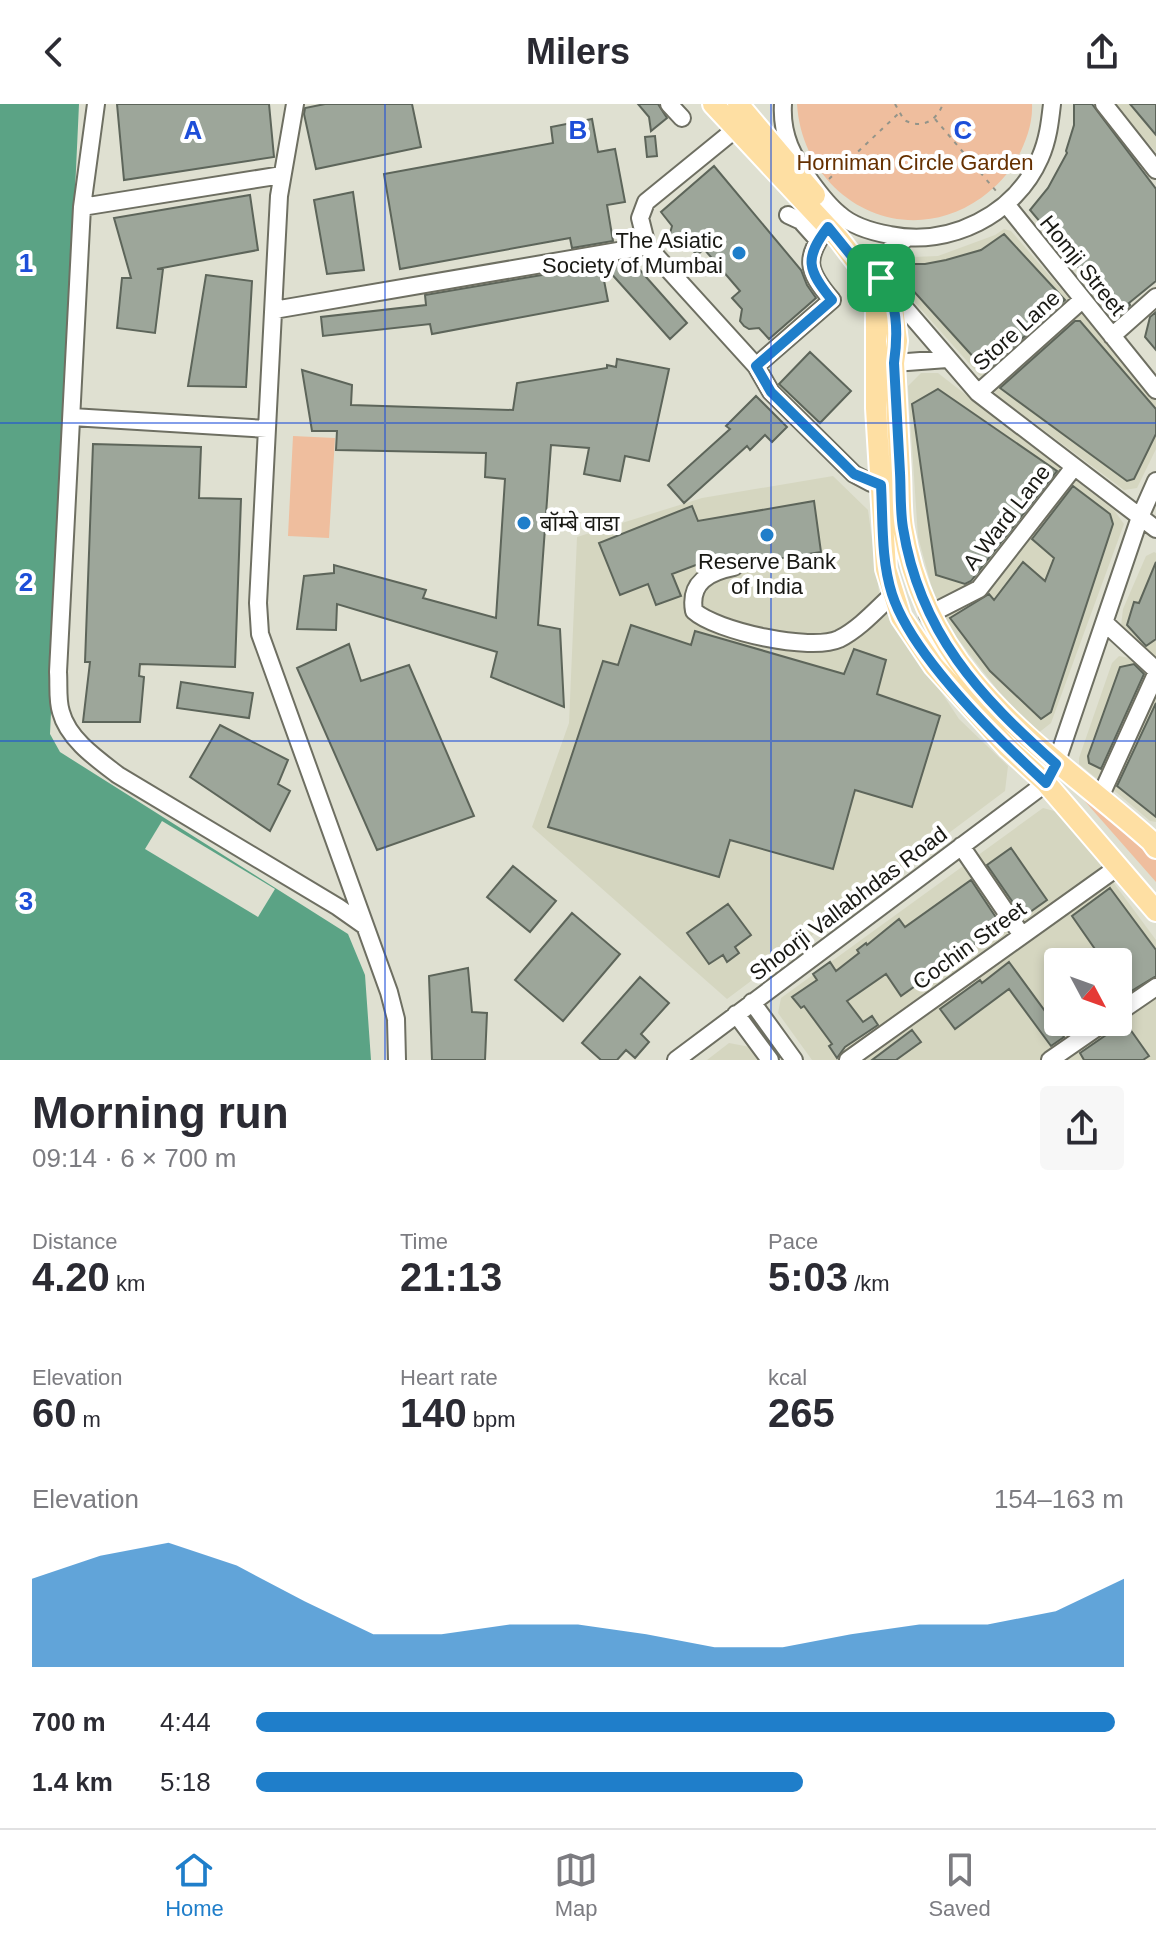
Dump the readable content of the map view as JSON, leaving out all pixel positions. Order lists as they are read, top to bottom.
{
  "streets": {
    "street": [
      "Homji Street",
      "Store Lane",
      "A Ward Lane",
      "Shoorji Vallabhdas Road",
      "Cochin Street"
    ]
  },
  "crossings": [
    ["Homji Street", "Store Lane"]
  ],
  "parks": ["Horniman Circle Garden"],
  "places": ["The Asiatic Society of Mumbai", "बॉम्बे वाडा", "Reserve Bank of India"],
  "north": "bottom right",
  "page": {
    "header": "Milers",
    "heading": ["Morning run", "09:14 · 6 × 700 m"],
    "stats": [
      ["Distance", "4.20 km"],
      ["Time", "21:13"],
      ["Pace", "5:03 /km"],
      ["Elevation", "60 m"],
      ["Heart rate", "140 bpm"],
      ["kcal", "265"]
    ],
    "chart": ["Elevation", "154–163 m"],
    "list": [
      {
        "name": "700 m",
        "note": "4:44"
      },
      {
        "name": "1.4 km",
        "note": "5:18"
      }
    ],
    "tabs": ["Home", "Map", "Saved"]
  },
  "grid": {
    "columns": ["A", "B", "C"],
    "rows": ["1", "2", "3"]
  }
}
